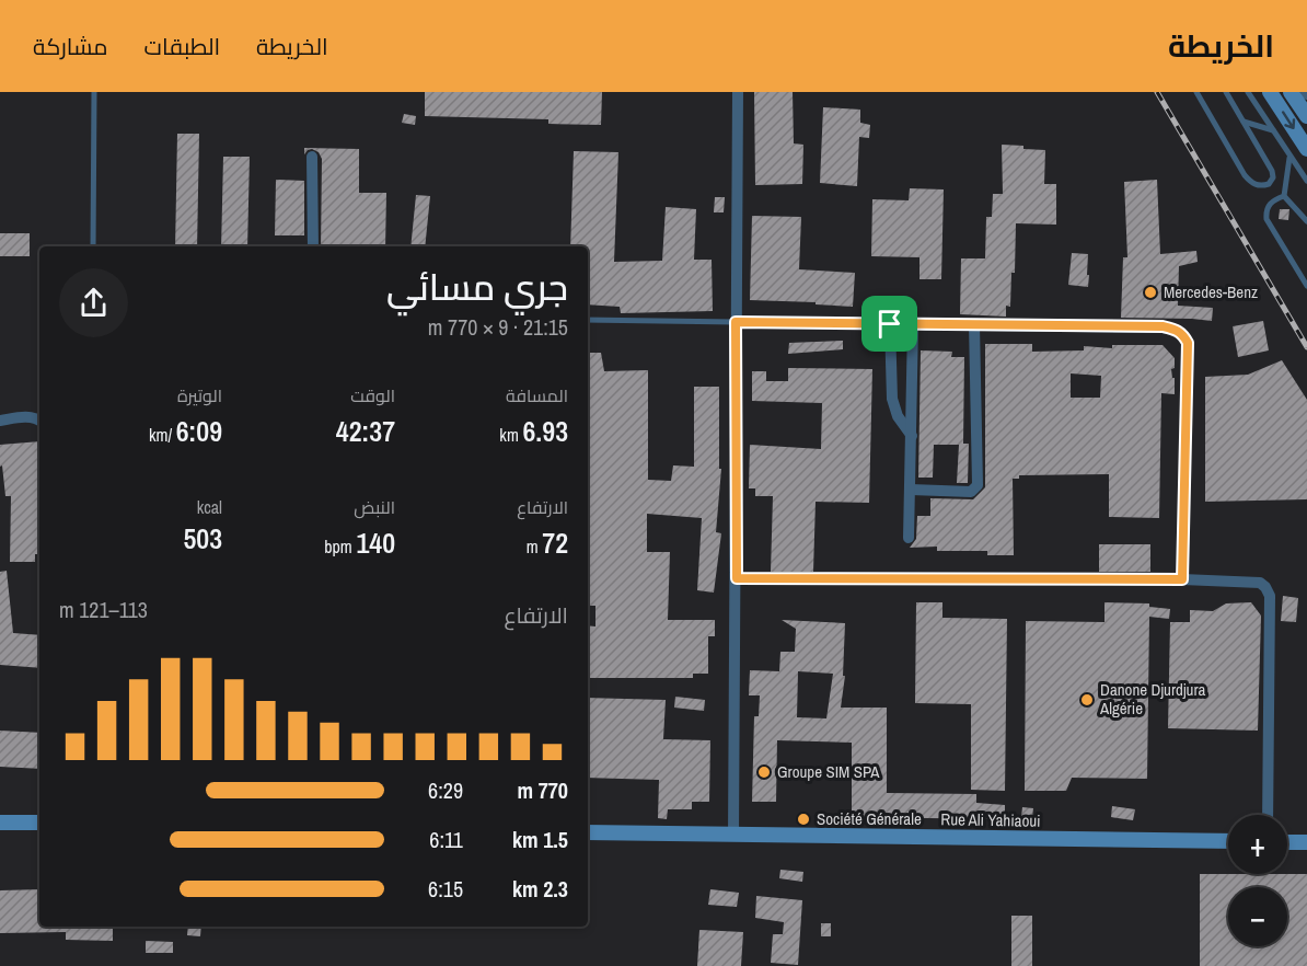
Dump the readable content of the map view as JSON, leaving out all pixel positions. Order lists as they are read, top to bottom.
{
  "streets": {
    "main road": ["Rue Ali Yahiaoui"]
  },
  "places": [
    "Mercedes-Benz",
    "Danone Djurdjura Algérie",
    "Groupe SIM SPA",
    "Société Générale"
  ],
  "page": {
    "header": "الخريطة",
    "nav": ["الخريطة", "الطبقات", "مشاركة"],
    "heading": ["جري مسائي", "21:15 · 9 × 770 m"],
    "stats": [
      ["المسافة", "6.93 km"],
      ["الوقت", "42:37"],
      ["الوتيرة", "6:09 /km"],
      ["الارتفاع", "72 m"],
      ["النبض", "140 bpm"],
      ["kcal", "503"]
    ],
    "chart": ["الارتفاع", "113–121 m"],
    "list": [
      {
        "name": "770 m",
        "note": "6:29"
      },
      {
        "name": "1.5 km",
        "note": "6:11"
      },
      {
        "name": "2.3 km",
        "note": "6:15"
      }
    ],
    "map_buttons": ["+", "−"]
  }
}
